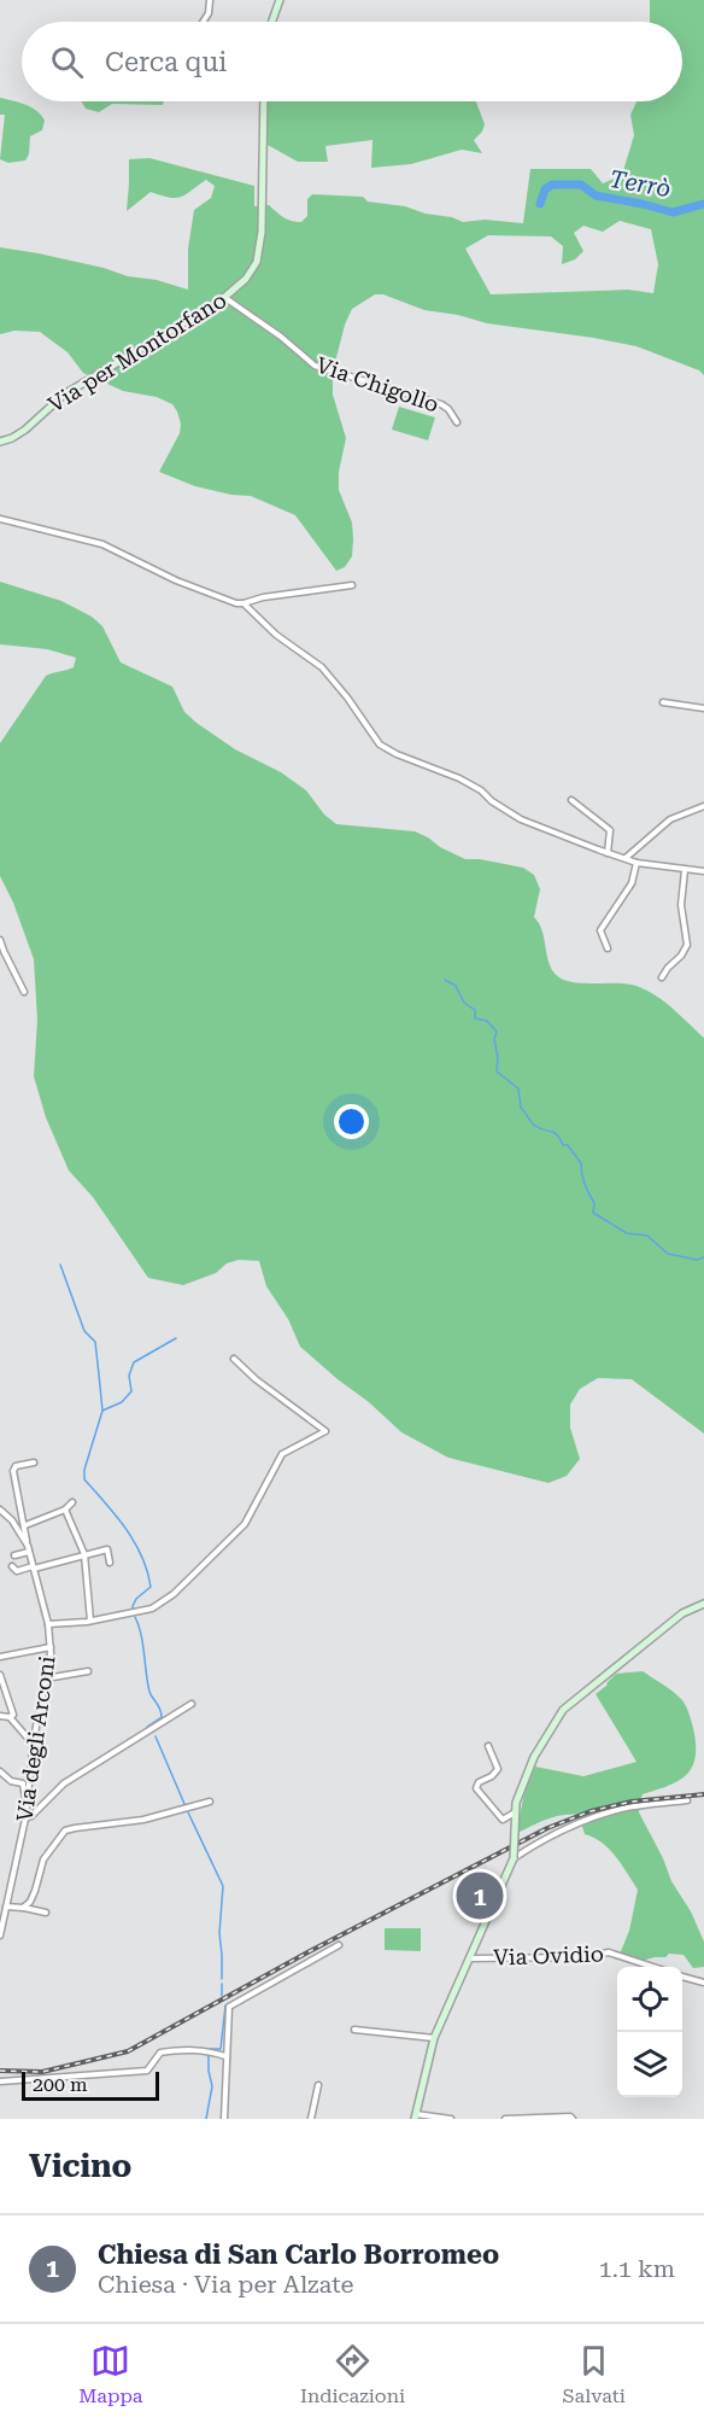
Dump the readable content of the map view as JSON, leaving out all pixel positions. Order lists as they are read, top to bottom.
{
  "streets": {
    "street": [
      "Via per Montorfano",
      "Via Chigollo",
      "Via degli Arconi",
      "Via Ovidio"
    ]
  },
  "crossings": [
    ["Via per Montorfano", "Via Chigollo"]
  ],
  "water": ["Terrò"],
  "scale_bar": "200 m",
  "page": {
    "search": "Cerca qui",
    "pins": "1",
    "scale": "200 m",
    "heading": "Vicino",
    "list": [
      {
        "mark": "1",
        "name": "Chiesa di San Carlo Borromeo",
        "note": "Chiesa · Via per Alzate",
        "value": "1.1 km"
      }
    ],
    "nav": ["Mappa", "Indicazioni", "Salvati"]
  }
}
